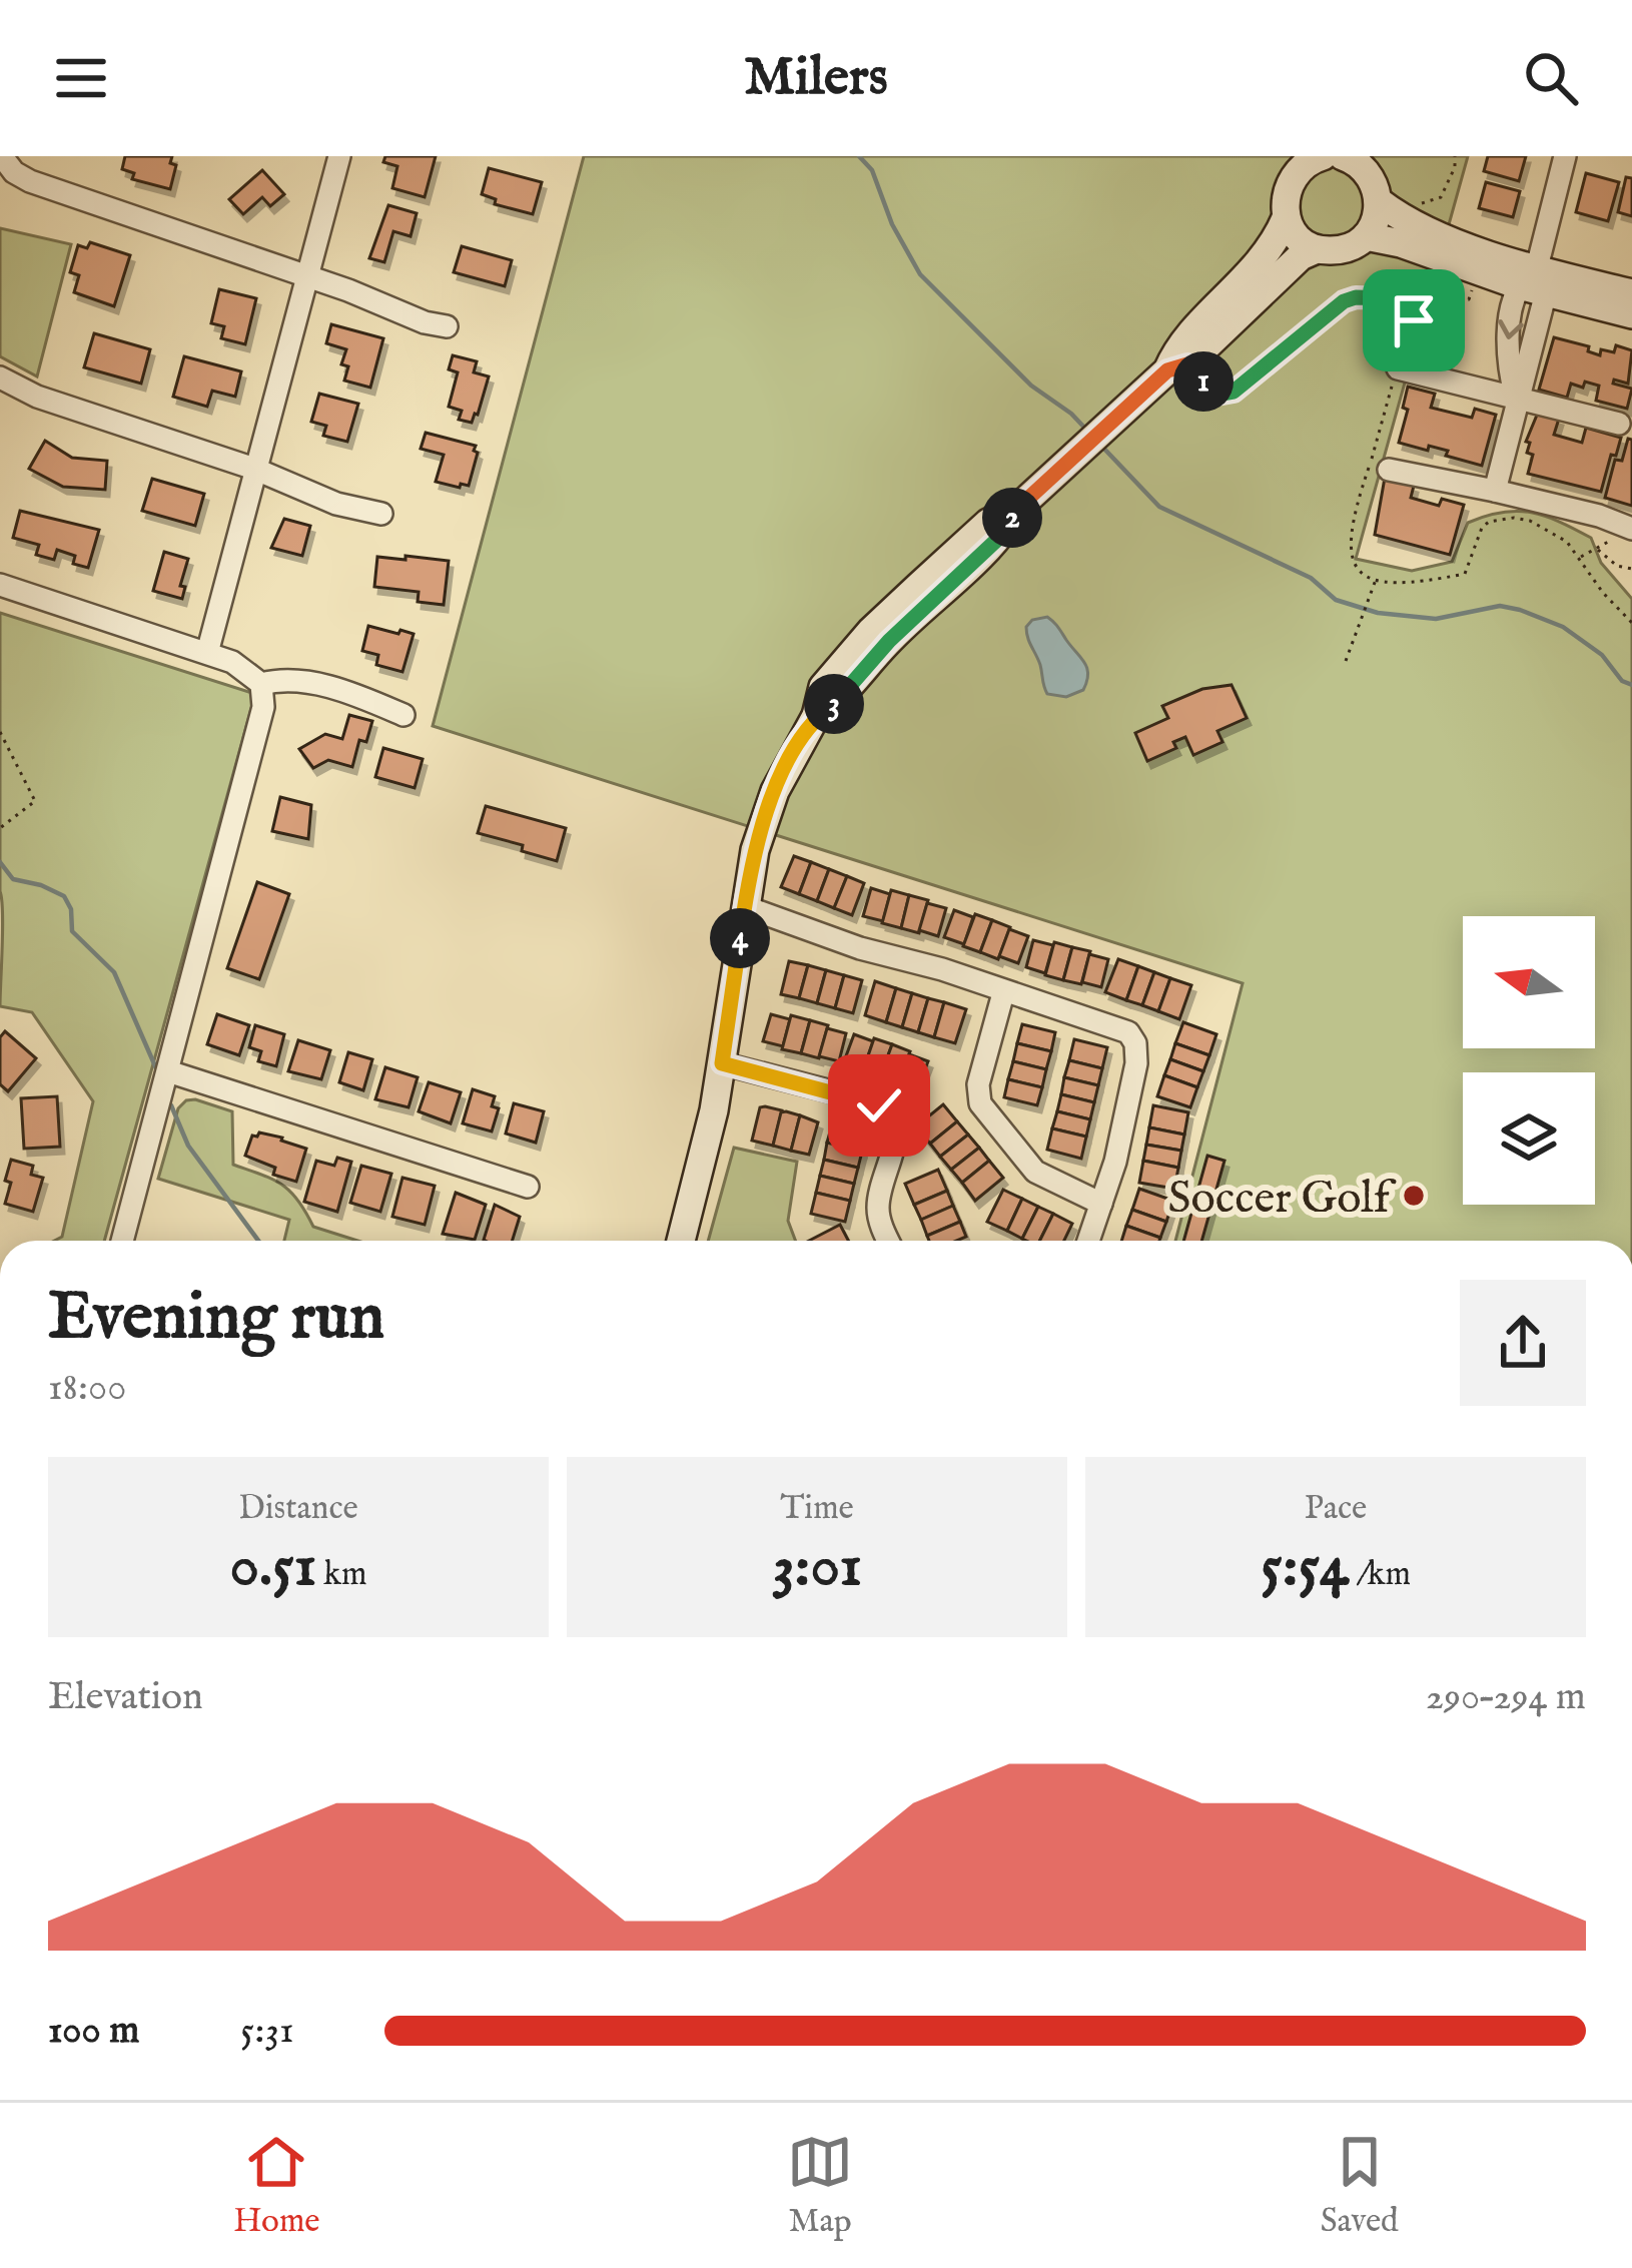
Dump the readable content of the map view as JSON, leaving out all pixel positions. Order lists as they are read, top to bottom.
{
  "places": ["Soccer Golf"],
  "north": "left",
  "page": {
    "header": "Milers",
    "pins": [
      "1",
      "2",
      "3",
      "4"
    ],
    "heading": ["Evening run", "18:00"],
    "stats": [
      ["Distance", "0.51 km"],
      ["Time", "3:01"],
      ["Pace", "5:54 /km"]
    ],
    "chart": ["Elevation", "290–294 m"],
    "list": [
      {
        "name": "100 m",
        "note": "5:31"
      }
    ],
    "tabs": ["Home", "Map", "Saved"]
  }
}
